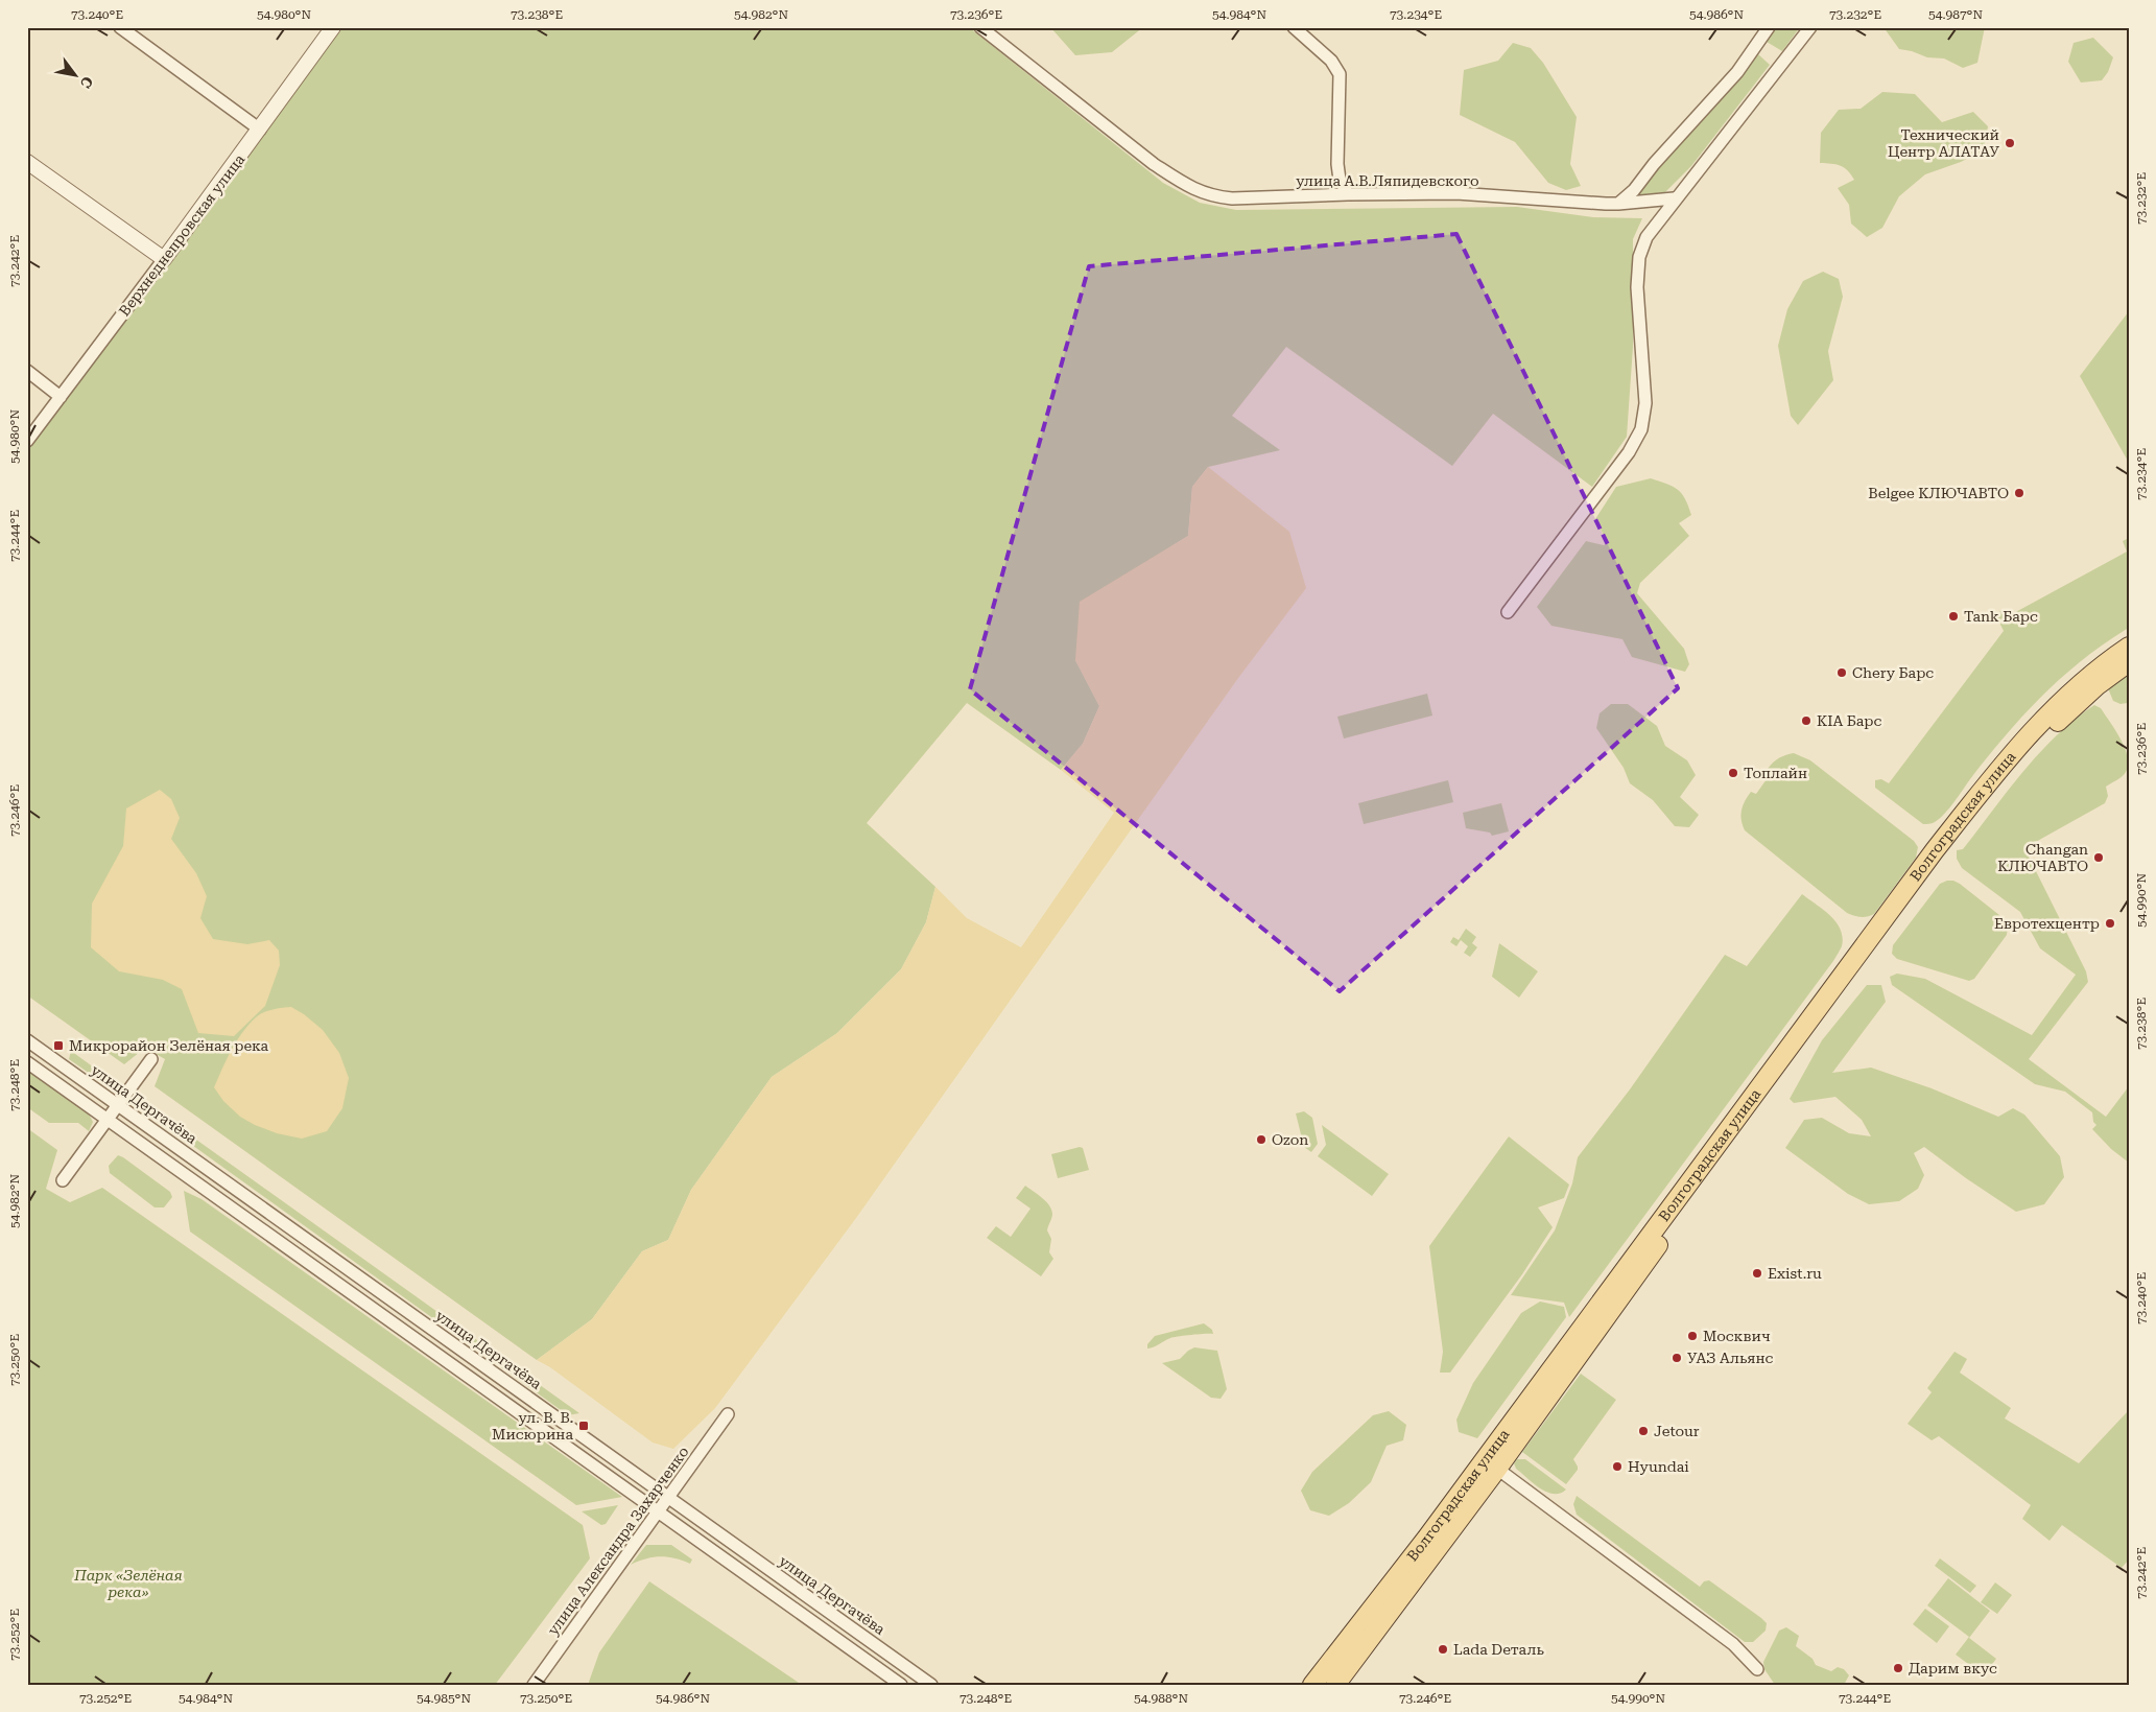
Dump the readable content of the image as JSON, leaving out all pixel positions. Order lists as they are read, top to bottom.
{
  "streets": {
    "main road": ["Волгоградская улица"],
    "street": [
      "улица А.В.Ляпидевского",
      "Верхнеднепровская улица",
      "улица Дергачёва",
      "улица Александра Захарченко"
    ]
  },
  "crossings": [
    ["улица Дергачёва", "улица Александра Захарченко"]
  ],
  "parks": ["Парк «Зелёная река»"],
  "places": {
    "other": [
      "Технический Центр АЛАТАУ",
      "Belgee КЛЮЧАВТО",
      "Tank Барс",
      "Chery Барс",
      "KIA Барс",
      "Топлайн",
      "Changan КЛЮЧАВТО",
      "Евротехцентр",
      "Ozon",
      "Exist.ru",
      "Москвич",
      "УАЗ Альянс",
      "Jetour",
      "Hyundai",
      "Lada Dеталь",
      "Дарим вкус"
    ],
    "transit": ["Микрорайон Зелёная река", "ул. В. В. Мисюрина"]
  },
  "north": "bottom right",
  "coordinates": [
    "73.240°E",
    "54.980°N",
    "73.238°E",
    "54.982°N",
    "73.236°E",
    "54.984°N",
    "73.234°E",
    "54.986°N",
    "73.232°E",
    "54.987°N",
    "73.242°E",
    "73.244°E",
    "73.246°E",
    "54.990°N",
    "73.248°E",
    "73.250°E",
    "73.252°E",
    "54.985°N",
    "54.988°N"
  ]
}
